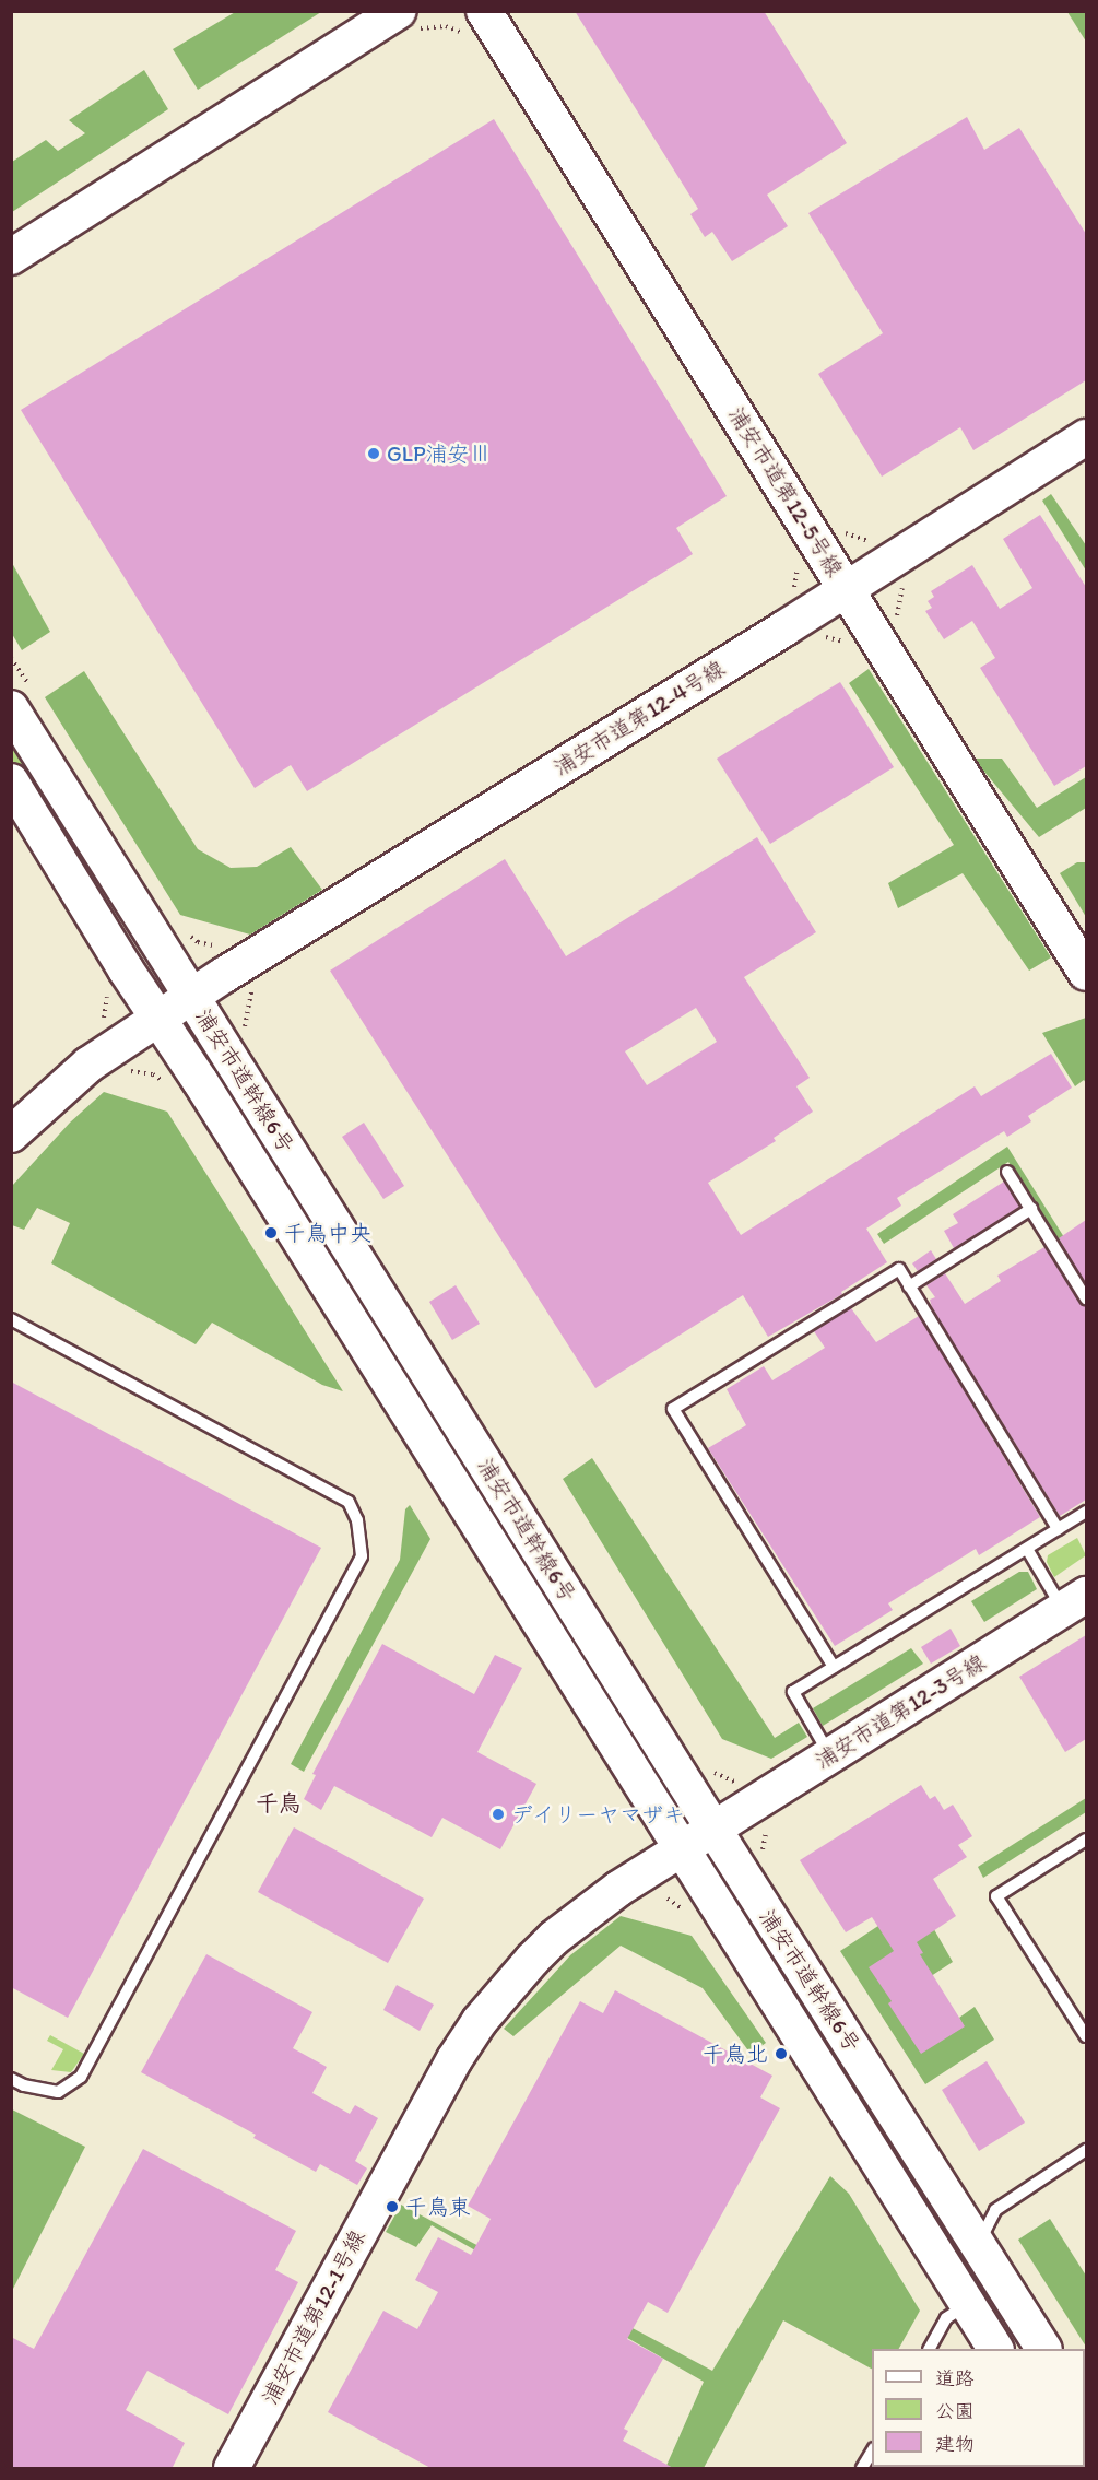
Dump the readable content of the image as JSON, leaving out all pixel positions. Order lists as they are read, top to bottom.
{
  "streets": {
    "street": [
      "浦安市道第12-5号線",
      "浦安市道第12-4号線",
      "浦安市道幹線6号",
      "浦安市道第12-3号線",
      "浦安市道第12-1号線"
    ]
  },
  "crossings": [
    ["浦安市道第12-5号線", "浦安市道第12-4号線"],
    ["浦安市道第12-4号線", "浦安市道幹線6号"],
    ["浦安市道幹線6号", "浦安市道第12-3号線"],
    ["浦安市道幹線6号", "浦安市道第12-1号線"],
    ["浦安市道第12-3号線", "浦安市道第12-1号線"]
  ],
  "districts": ["千鳥"],
  "places": [
    "GLP浦安Ⅲ",
    "千鳥中央",
    "デイリーヤマザキ",
    "千鳥北",
    "千鳥東"
  ],
  "legend": ["道路", "公園", "建物"]
}
